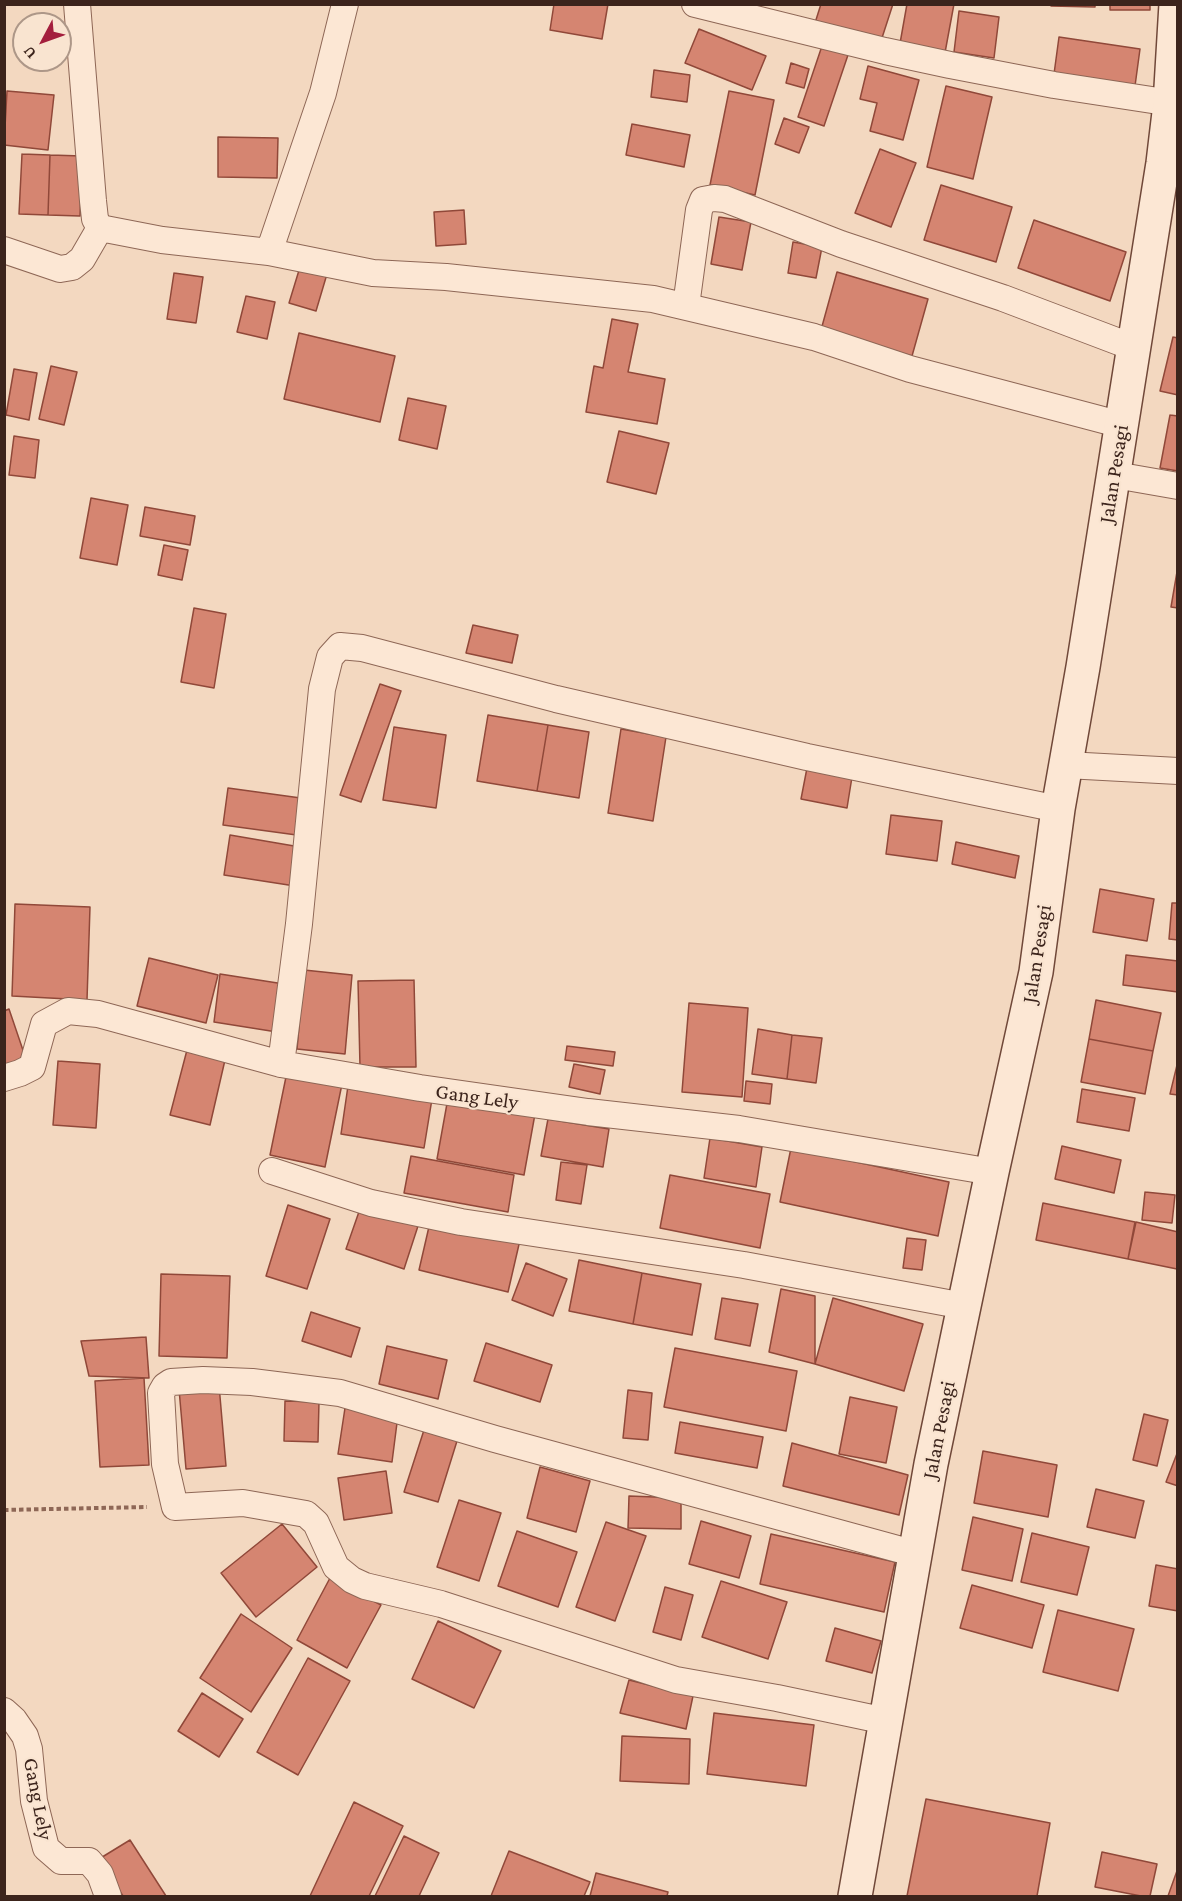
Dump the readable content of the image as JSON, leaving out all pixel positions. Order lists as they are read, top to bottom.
{
  "streets": {
    "street": ["Jalan Pesagi", "Gang Lely"]
  },
  "crossings": [
    ["Jalan Pesagi", "Gang Lely"]
  ],
  "north": "bottom left"
}
